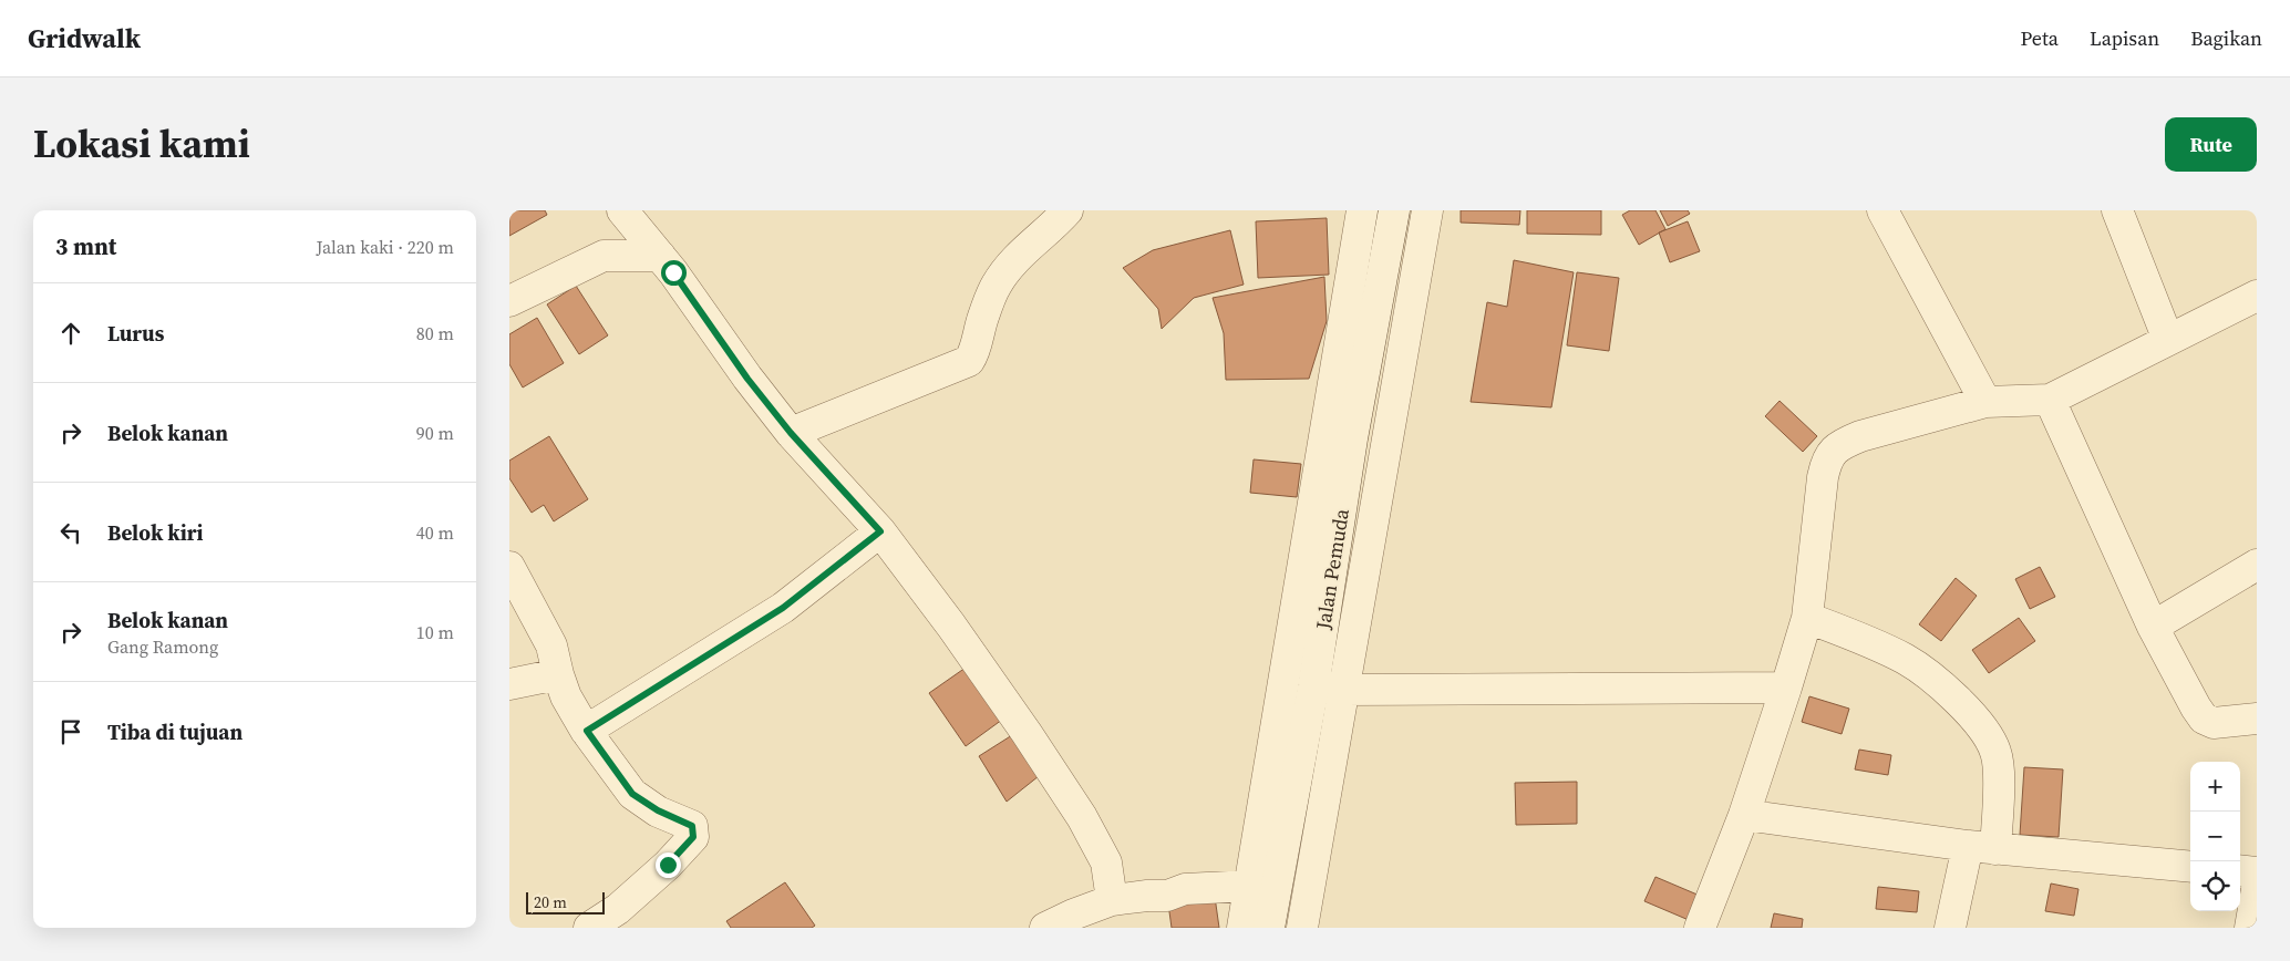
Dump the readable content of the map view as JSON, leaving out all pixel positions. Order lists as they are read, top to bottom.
{
  "streets": {
    "street": ["Jalan Pemuda"]
  },
  "scale_bar": "20 m",
  "page": {
    "header": "Gridwalk",
    "nav": ["Peta", "Lapisan", "Bagikan"],
    "title": "Lokasi kami",
    "buttons": "Rute",
    "heading": ["3 mnt", "Jalan kaki · 220 m"],
    "list": [
      ["Lurus", "80 m"],
      ["Belok kanan", "90 m"],
      ["Belok kiri", "40 m"],
      ["Belok kanan", "Gang Ramong", "10 m"],
      "Tiba di tujuan"
    ],
    "map_buttons": ["+", "−"],
    "scale": "20 m"
  }
}
